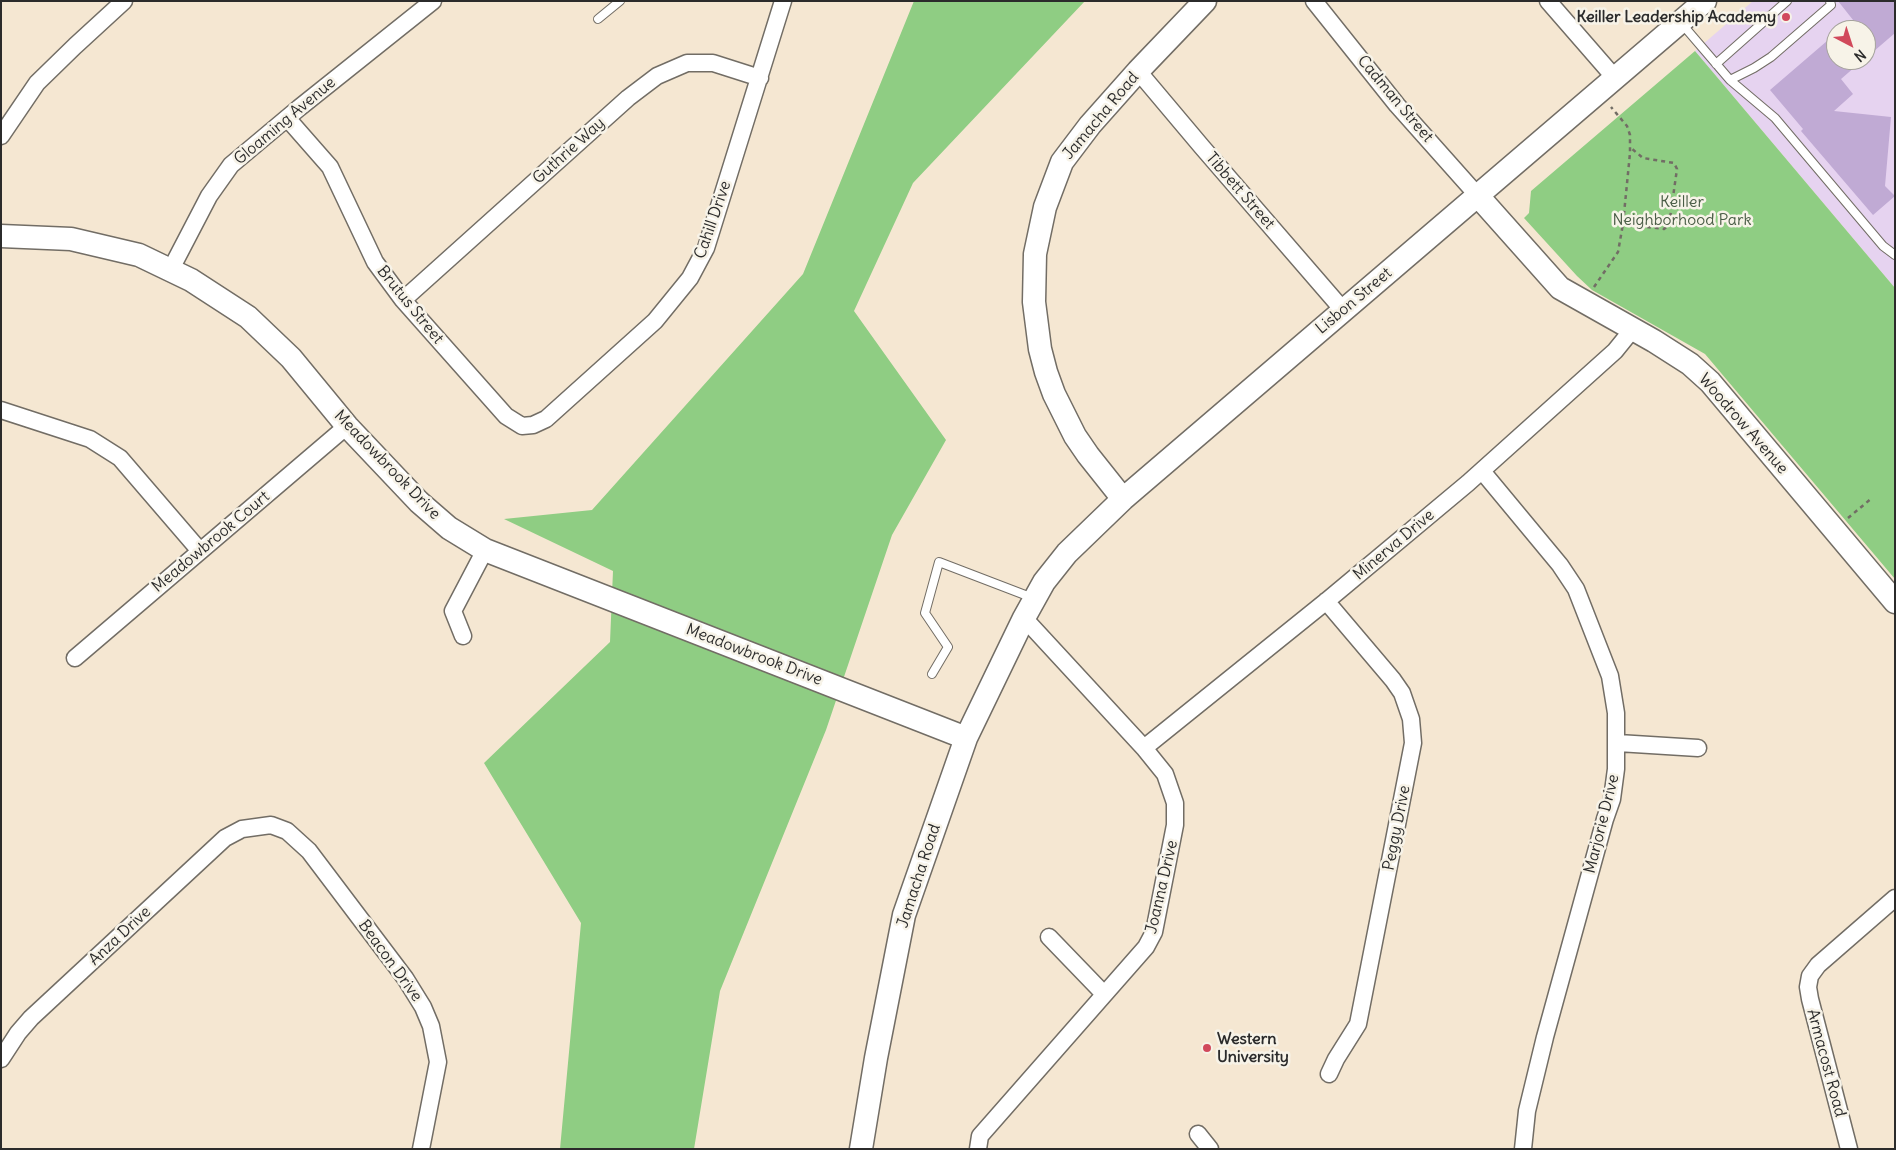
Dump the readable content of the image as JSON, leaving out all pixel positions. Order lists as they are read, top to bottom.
{
  "streets": {
    "main road": [
      "Jamacha Road",
      "Lisbon Street",
      "Woodrow Avenue",
      "Meadowbrook Drive"
    ],
    "street": [
      "Cadman Street",
      "Gloaming Avenue",
      "Guthrie Way",
      "Tibbett Street",
      "Cahill Drive",
      "Brutus Street",
      "Meadowbrook Court",
      "Minerva Drive",
      "Marjorie Drive",
      "Peggy Drive",
      "Joanna Drive",
      "Anza Drive",
      "Beacon Drive",
      "Armacost Road"
    ]
  },
  "crossings": [
    ["Cadman Street", "Lisbon Street"],
    ["Cadman Street", "Woodrow Avenue"],
    ["Jamacha Road", "Tibbett Street"],
    ["Jamacha Road", "Lisbon Street"],
    ["Jamacha Road", "Meadowbrook Drive"],
    ["Jamacha Road", "Joanna Drive"],
    ["Gloaming Avenue", "Brutus Street"],
    ["Gloaming Avenue", "Meadowbrook Drive"],
    ["Guthrie Way", "Cahill Drive"],
    ["Guthrie Way", "Brutus Street"],
    ["Tibbett Street", "Lisbon Street"],
    ["Cahill Drive", "Brutus Street"],
    ["Lisbon Street", "Woodrow Avenue"],
    ["Lisbon Street", "Joanna Drive"],
    ["Woodrow Avenue", "Minerva Drive"],
    ["Meadowbrook Drive", "Meadowbrook Court"],
    ["Minerva Drive", "Marjorie Drive"],
    ["Minerva Drive", "Peggy Drive"],
    ["Minerva Drive", "Joanna Drive"],
    ["Anza Drive", "Beacon Drive"]
  ],
  "parks": ["Keiller Neighborhood Park"],
  "places": ["Keiller Leadership Academy", "Western University"],
  "north": "bottom right"
}
